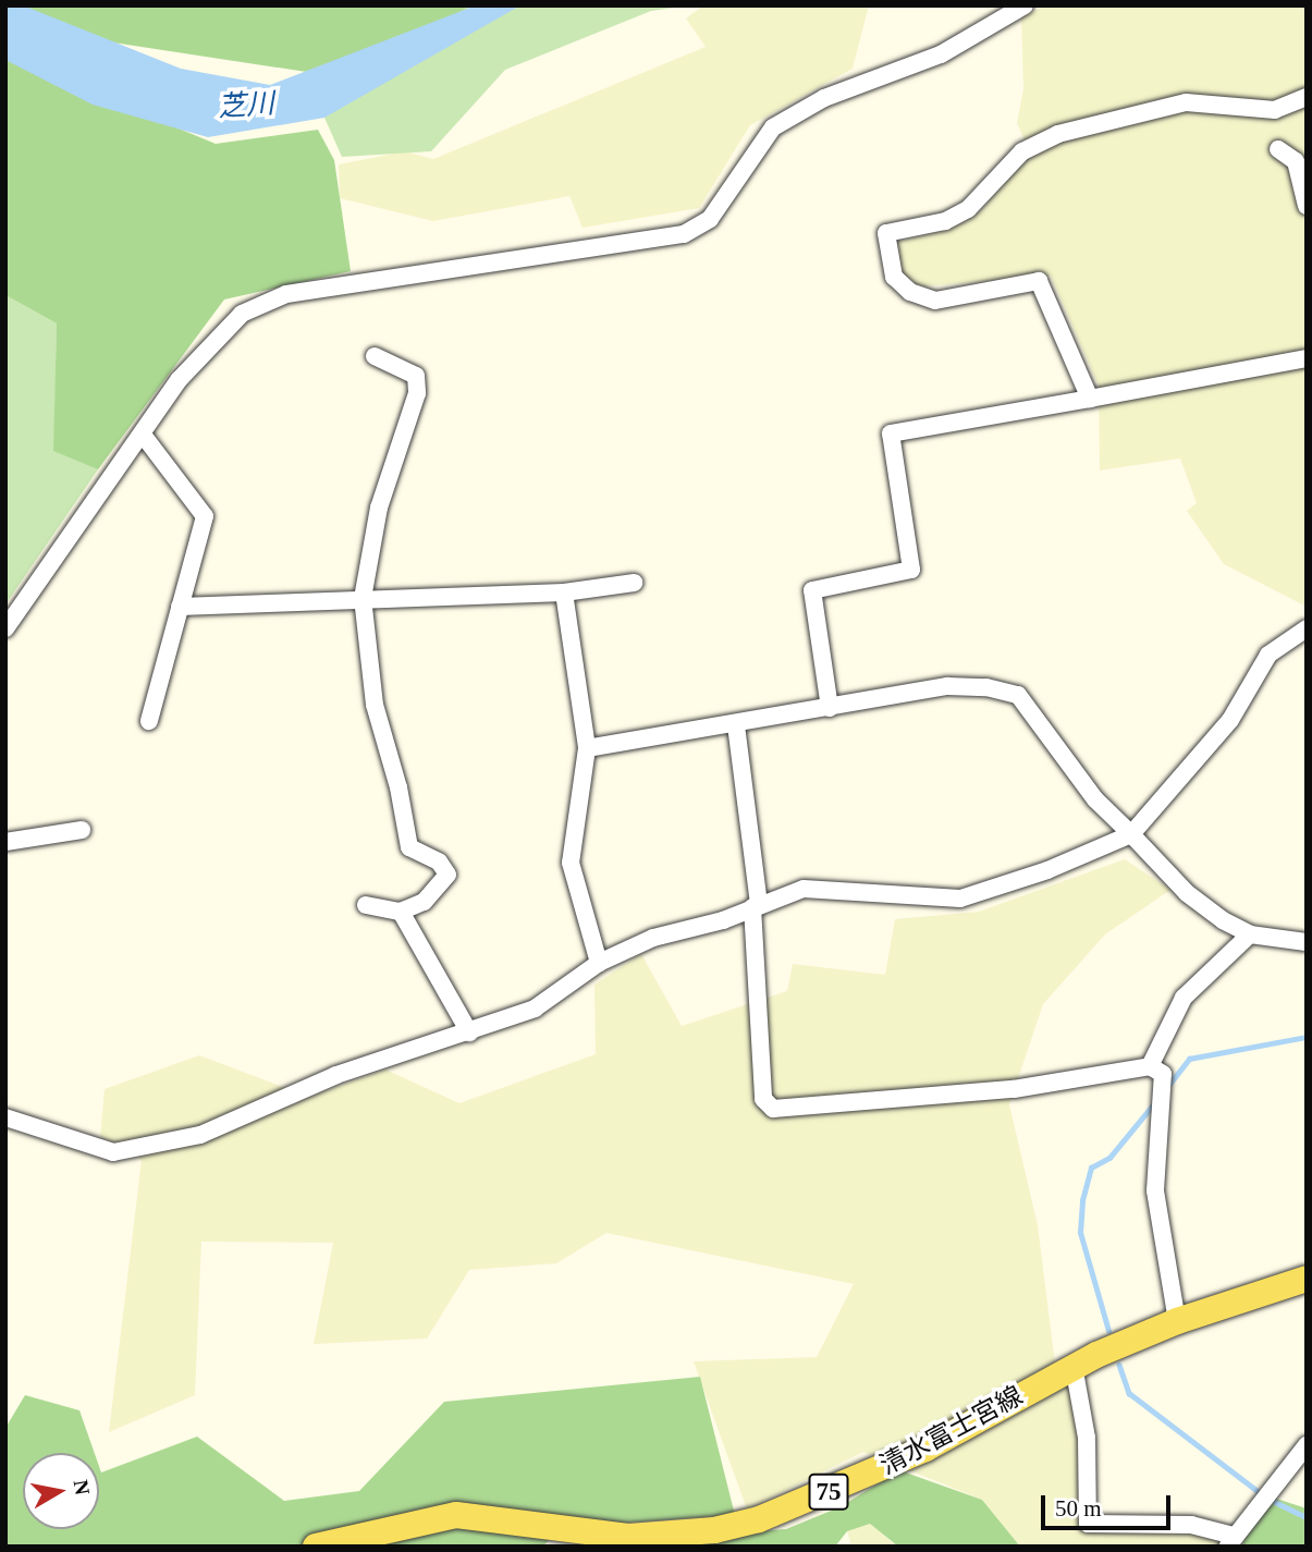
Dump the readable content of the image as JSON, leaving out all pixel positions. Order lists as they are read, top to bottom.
{
  "streets": {
    "main road": ["清水富士宮線", "75"]
  },
  "water": ["芝川"],
  "scale_bar": "50 m",
  "north": "right"
}
